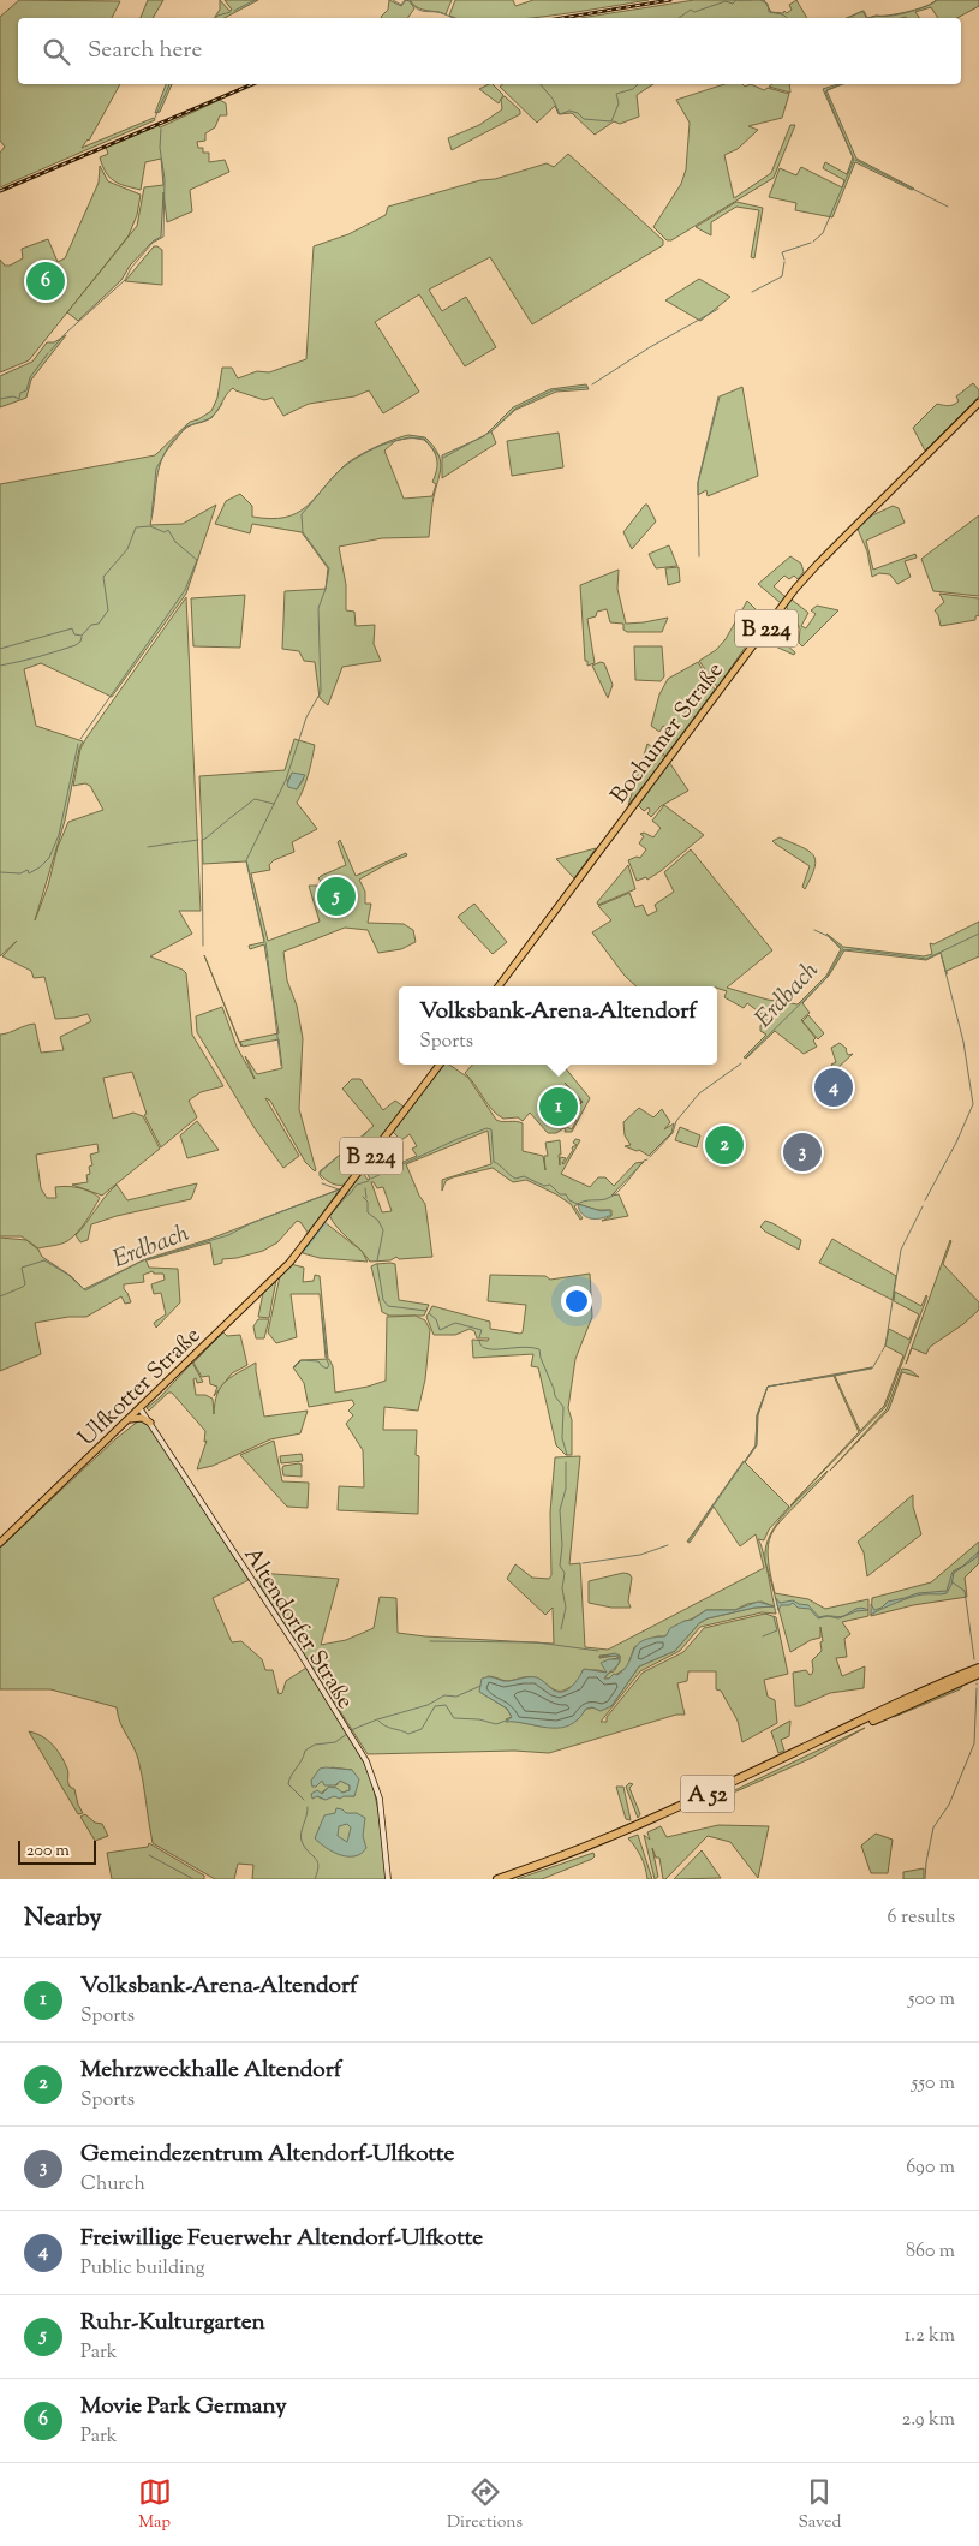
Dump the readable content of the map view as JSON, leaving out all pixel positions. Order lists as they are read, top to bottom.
{
  "streets": {
    "highway": ["A 52"],
    "main road": [
      "B 224",
      "Bochumer Straße",
      "Ulfkotter Straße",
      "Altendorfer Straße"
    ]
  },
  "crossings": [
    ["Ulfkotter Straße", "Altendorfer Straße"]
  ],
  "water": ["Erdbach"],
  "scale_bar": "200 m",
  "page": {
    "search": "Search here",
    "pins": [
      "6",
      "5",
      "4",
      "1",
      "2",
      "3"
    ],
    "popup": ["Volksbank-Arena-Altendorf", "Sports"],
    "scale": "200 m",
    "heading": ["Nearby", "6 results"],
    "list": [
      {
        "mark": "1",
        "name": "Volksbank-Arena-Altendorf",
        "note": "Sports",
        "value": "500 m"
      },
      {
        "mark": "2",
        "name": "Mehrzweckhalle Altendorf",
        "note": "Sports",
        "value": "550 m"
      },
      {
        "mark": "3",
        "name": "Gemeindezentrum Altendorf-Ulfkotte",
        "note": "Church",
        "value": "690 m"
      },
      {
        "mark": "4",
        "name": "Freiwillige Feuerwehr Altendorf-Ulfkotte",
        "note": "Public building",
        "value": "860 m"
      },
      {
        "mark": "5",
        "name": "Ruhr-Kulturgarten",
        "note": "Park",
        "value": "1.2 km"
      },
      {
        "mark": "6",
        "name": "Movie Park Germany",
        "note": "Park",
        "value": "2.9 km"
      }
    ],
    "nav": ["Map", "Directions", "Saved"]
  }
}
